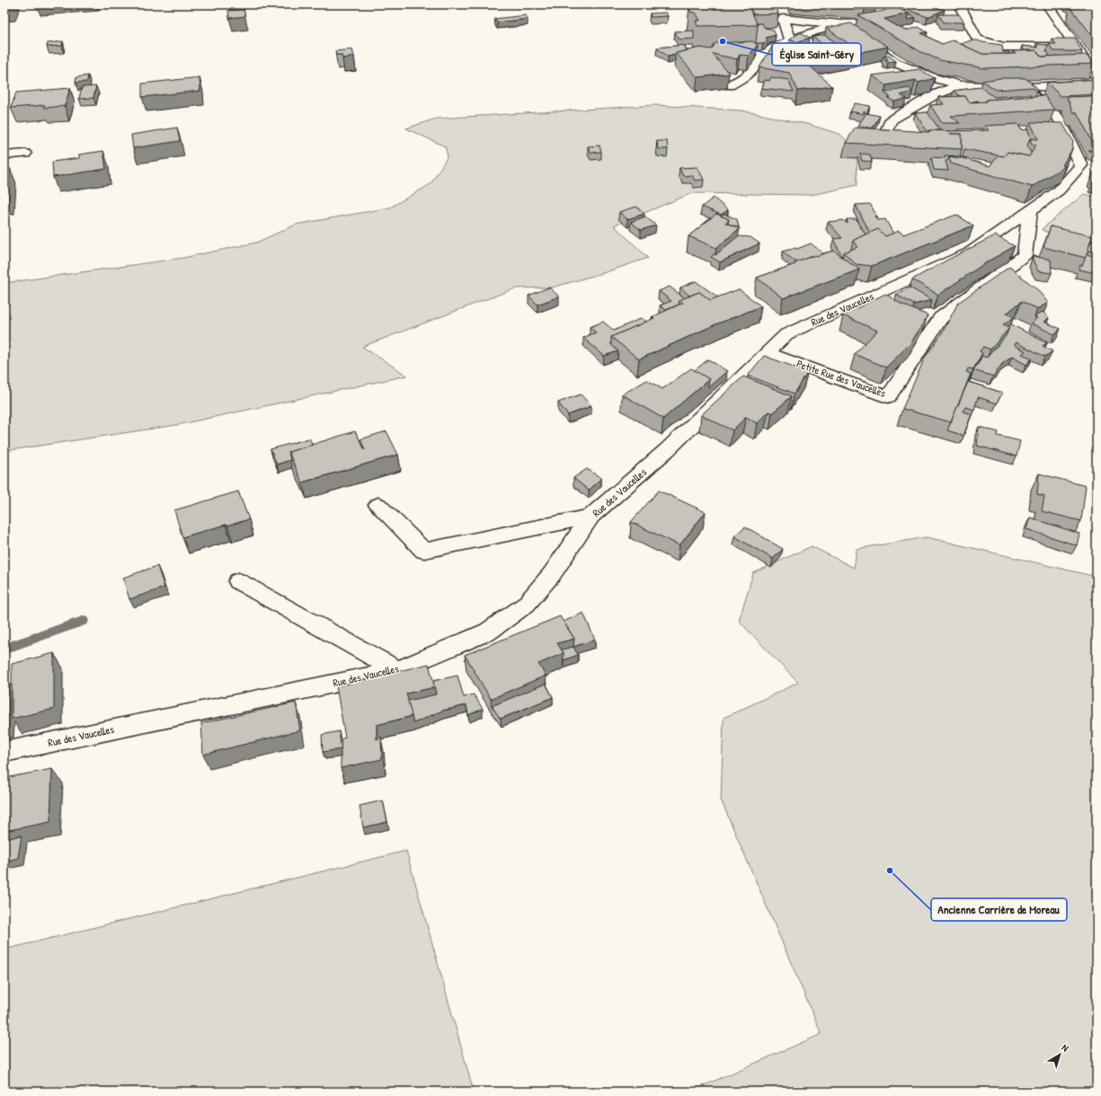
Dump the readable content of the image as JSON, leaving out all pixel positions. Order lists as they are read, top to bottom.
{
  "streets": {
    "street": ["Rue des Vaucelles", "Petite Rue des Vaucelles"]
  },
  "crossings": [
    ["Rue des Vaucelles", "Petite Rue des Vaucelles"]
  ],
  "places": ["Église Saint-Géry", "Ancienne Carrière de Moreau"],
  "north": "top right"
}
